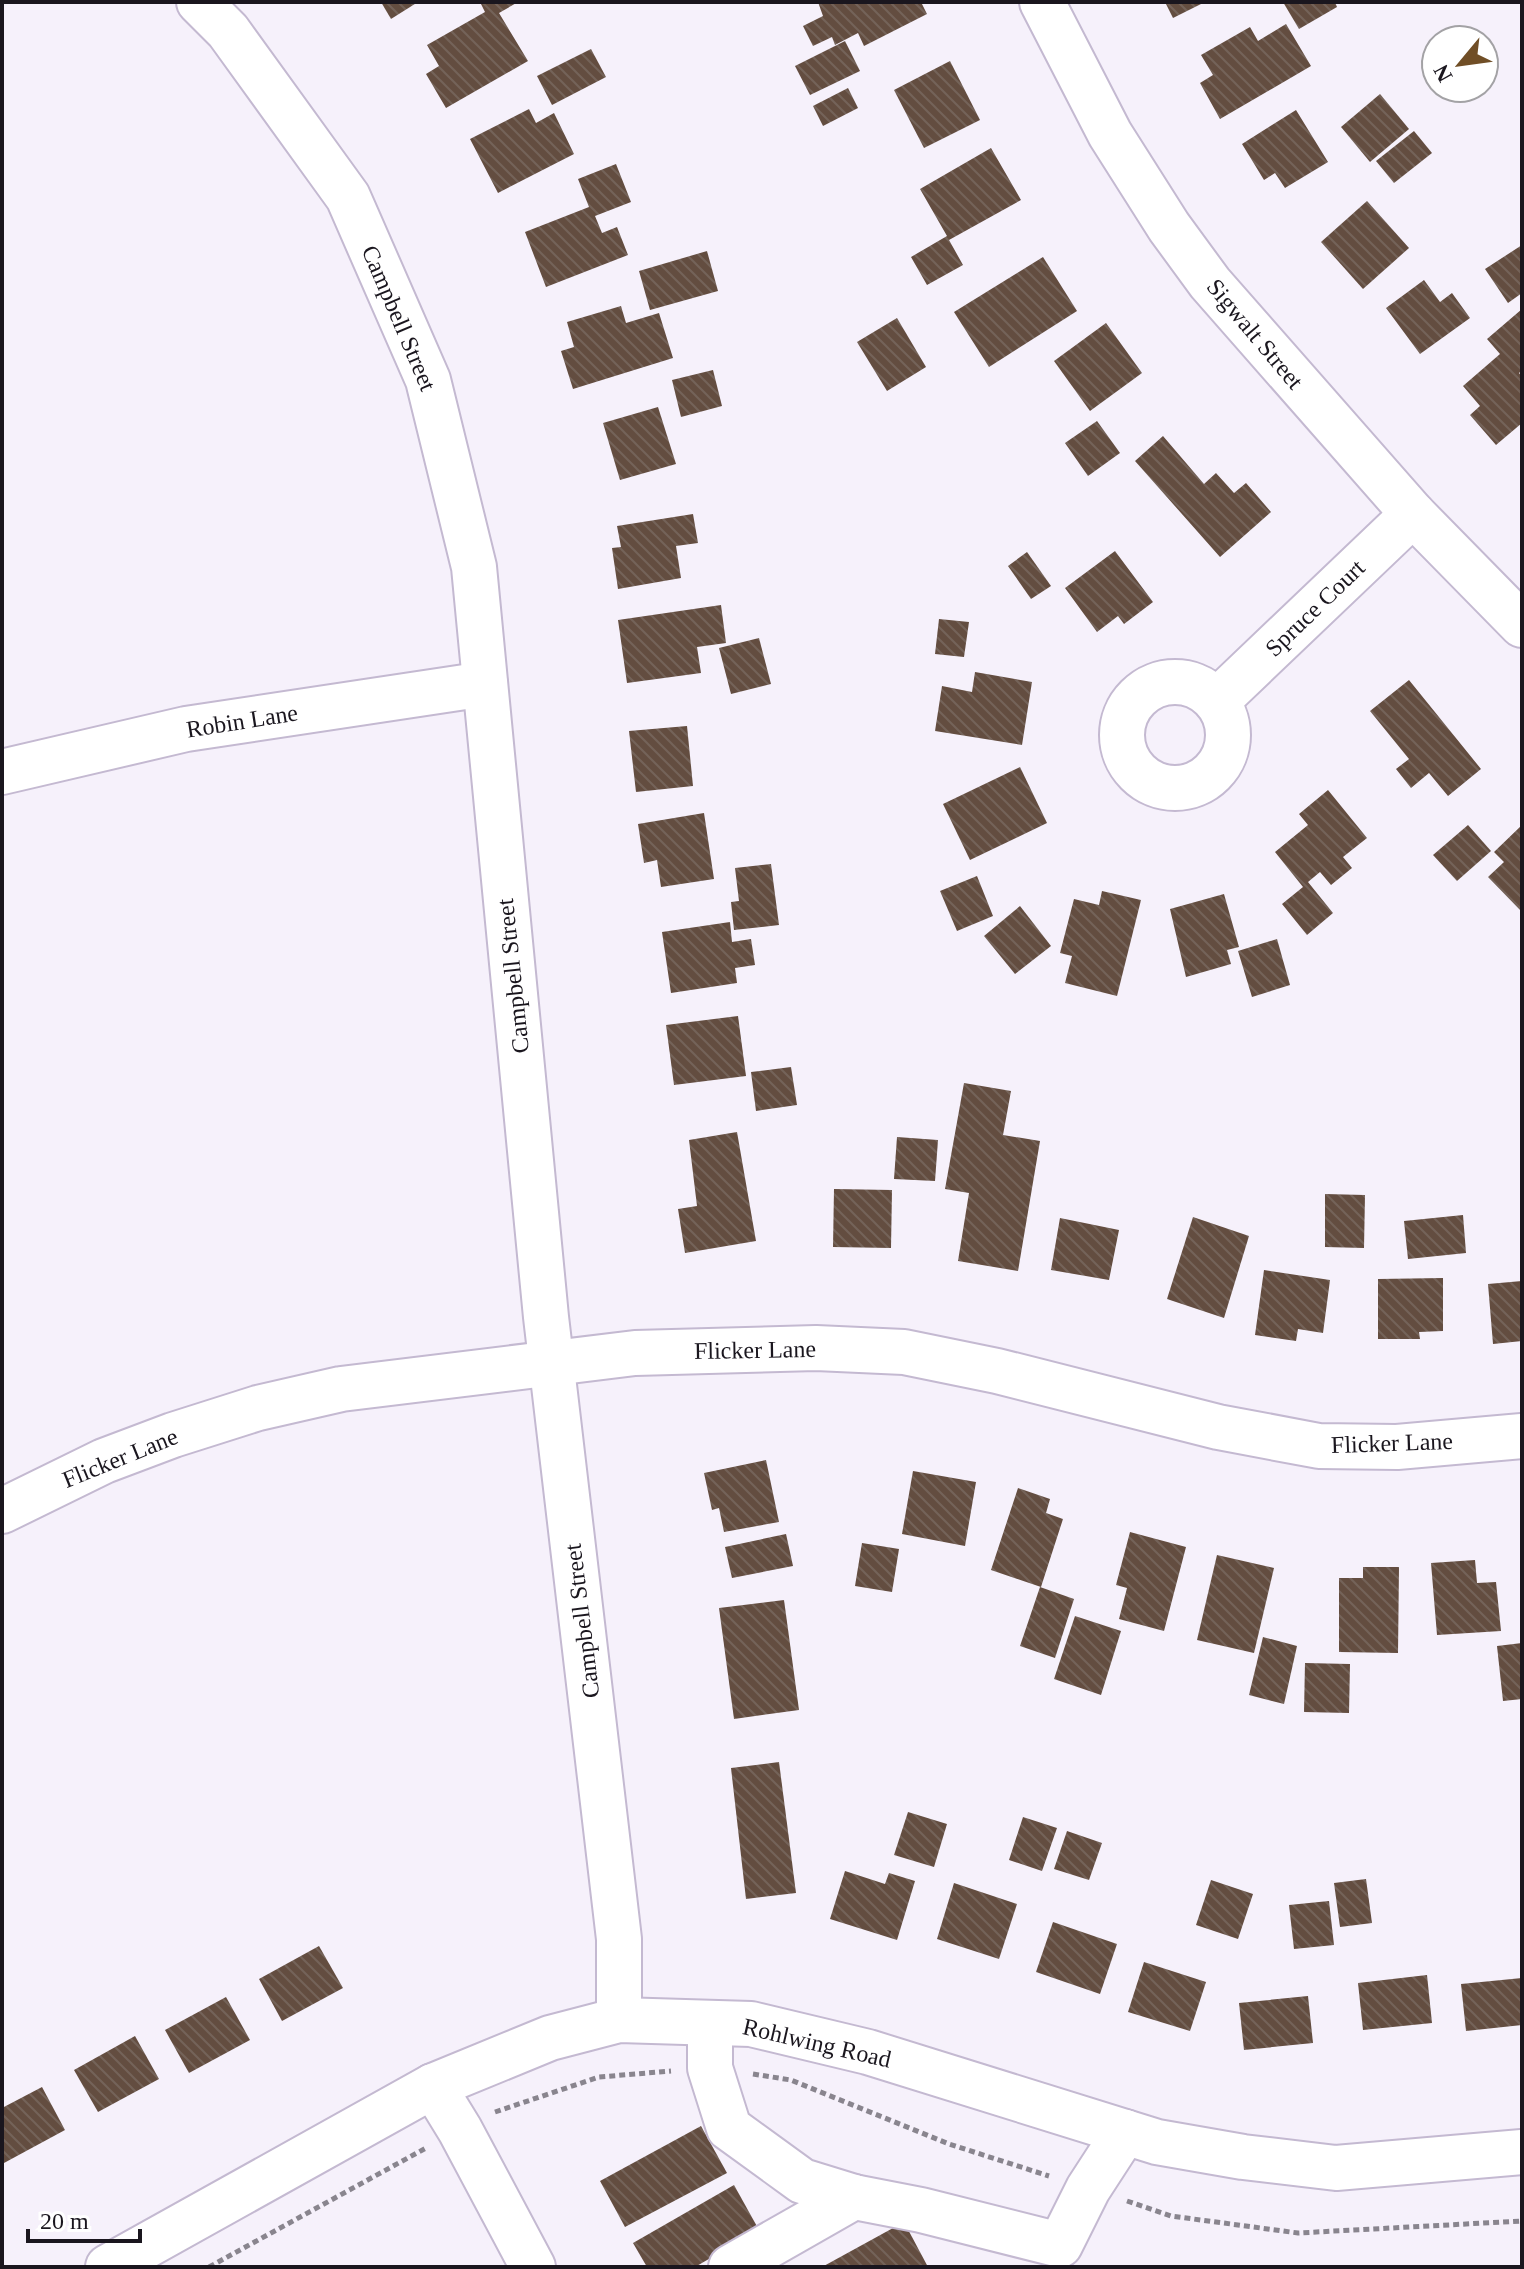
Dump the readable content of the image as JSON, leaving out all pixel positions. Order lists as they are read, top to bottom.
{
  "streets": {
    "street": [
      "Campbell Street",
      "Sigwalt Street",
      "Spruce Court",
      "Robin Lane",
      "Flicker Lane",
      "Rohlwing Road"
    ]
  },
  "crossings": [
    ["Campbell Street", "Robin Lane"],
    ["Campbell Street", "Flicker Lane"],
    ["Campbell Street", "Rohlwing Road"],
    ["Sigwalt Street", "Spruce Court"]
  ],
  "scale_bar": "20 m",
  "north": "bottom left"
}
